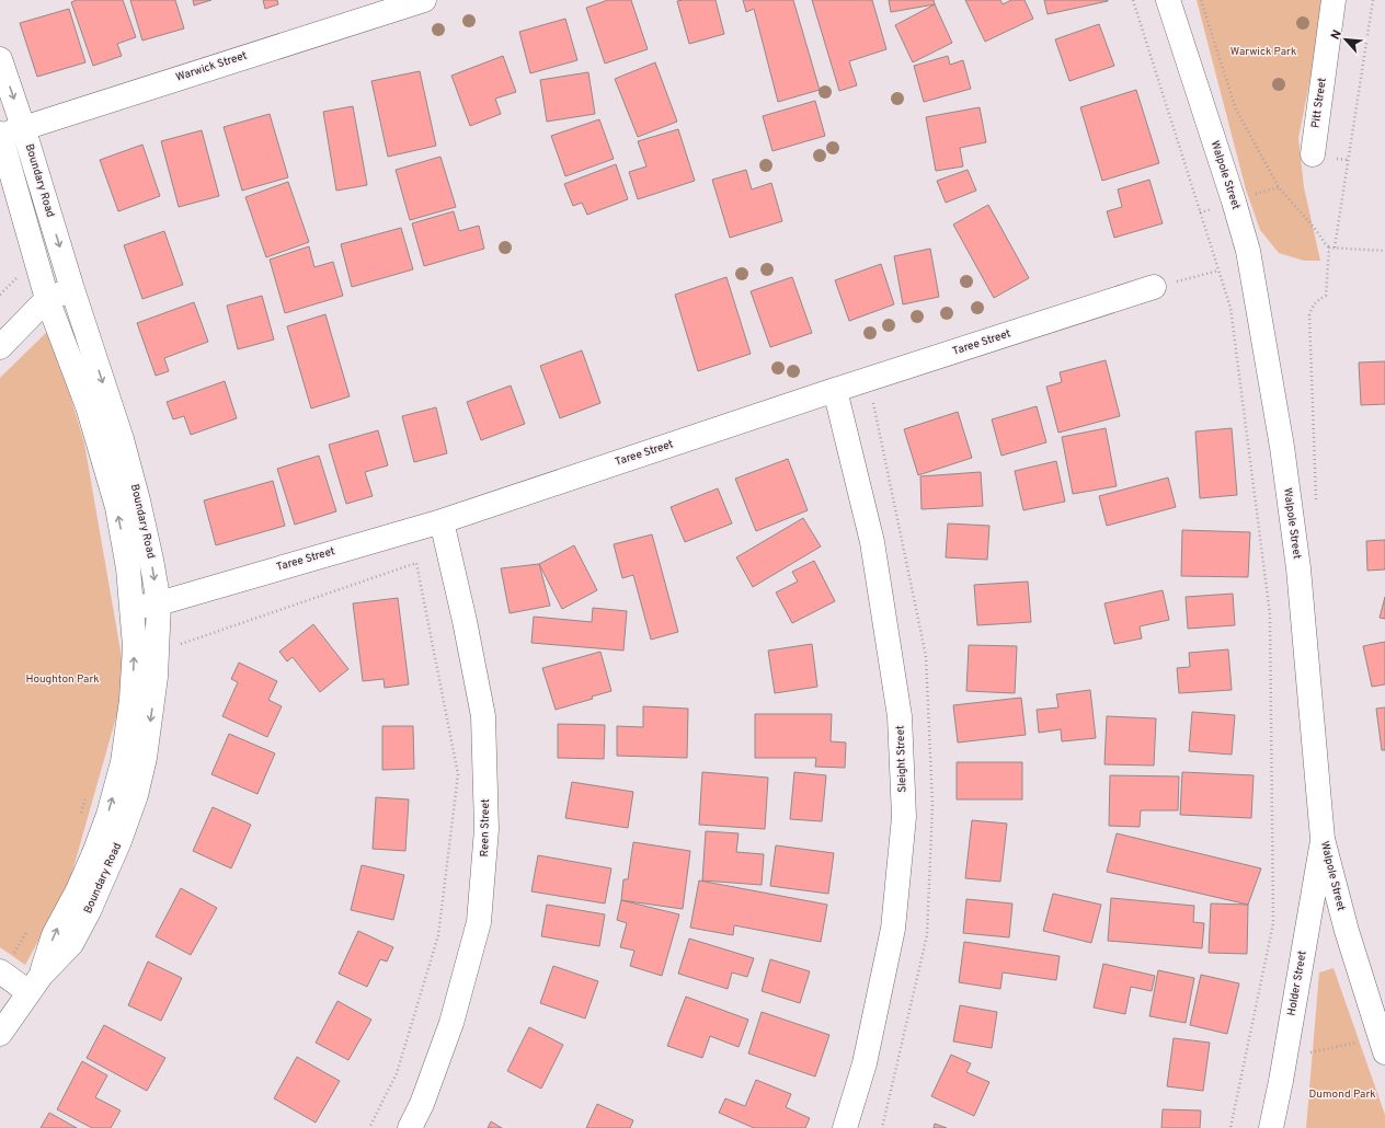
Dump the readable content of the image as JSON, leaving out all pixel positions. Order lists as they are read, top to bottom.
{
  "streets": {
    "street": [
      "Warwick Street",
      "Pitt Street",
      "Walpole Street",
      "Boundary Road",
      "Taree Street",
      "Sleight Street",
      "Reen Street",
      "Holder Street"
    ]
  },
  "crossings": [
    ["Warwick Street", "Boundary Road"],
    ["Walpole Street", "Holder Street"],
    ["Boundary Road", "Taree Street"],
    ["Taree Street", "Sleight Street"],
    ["Taree Street", "Reen Street"]
  ],
  "parks": ["Warwick Park", "Houghton Park", "Dumond Park"],
  "north": "top left"
}
